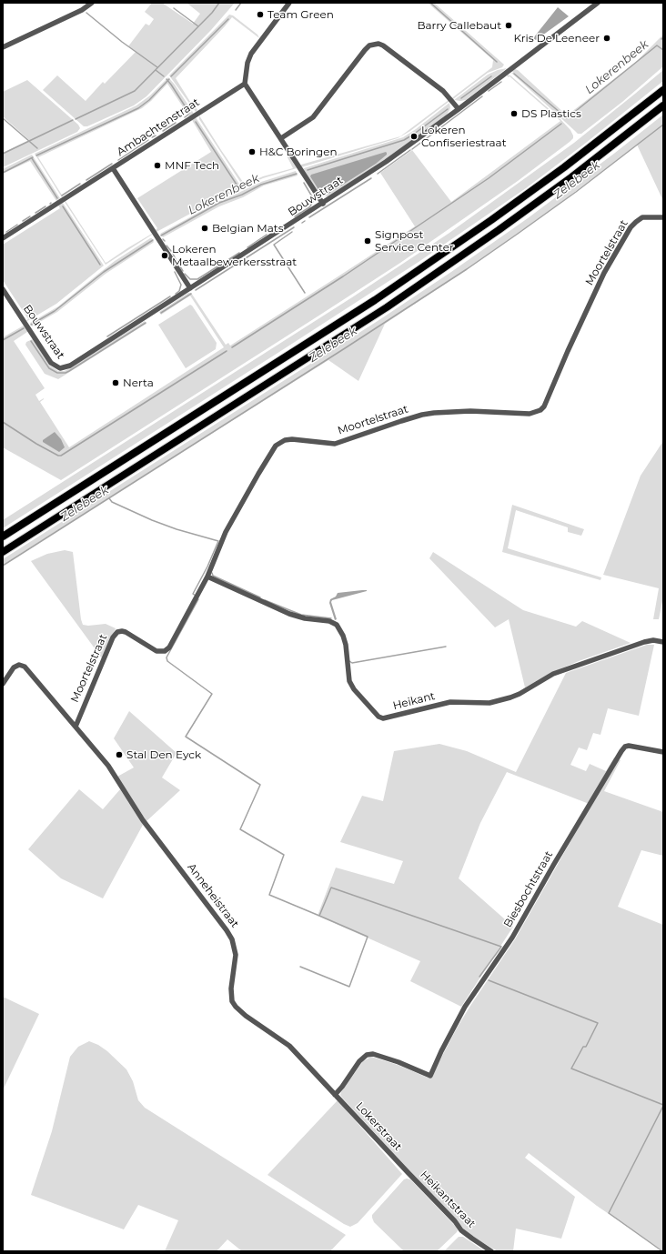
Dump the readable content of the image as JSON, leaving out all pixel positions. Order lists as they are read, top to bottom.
{
  "streets": {
    "street": [
      "Ambachtenstraat",
      "Bouwstraat",
      "Moortelstraat",
      "Heikant",
      "Biesbochtstraat",
      "Anneheistraat",
      "Lokerstraat",
      "Heikantstraat"
    ]
  },
  "crossings": [
    ["Moortelstraat", "Heikant"],
    ["Moortelstraat", "Anneheistraat"],
    ["Biesbochtstraat", "Anneheistraat"],
    ["Biesbochtstraat", "Lokerstraat"],
    ["Anneheistraat", "Lokerstraat"],
    ["Lokerstraat", "Heikantstraat"]
  ],
  "water": ["Lokerenbeek", "Zelebeek"],
  "places": [
    "Team Green",
    "Barry Callebaut",
    "Kris De Leeneer",
    "DS Plastics",
    "Lokeren Confiseriestraat",
    "H&C Boringen",
    "MNF Tech",
    "Belgian Mats",
    "Signpost Service Center",
    "Lokeren Metaalbewerkersstraat",
    "Nerta",
    "Stal Den Eyck"
  ]
}
